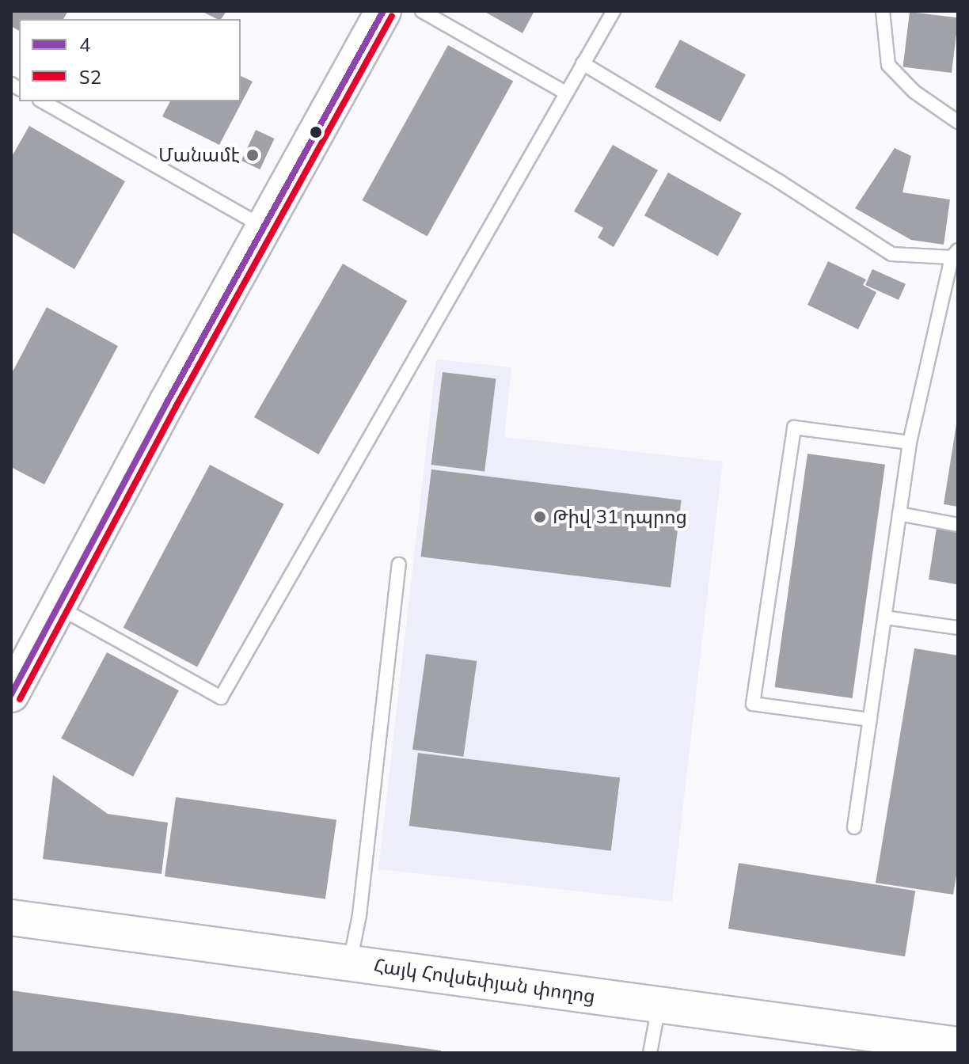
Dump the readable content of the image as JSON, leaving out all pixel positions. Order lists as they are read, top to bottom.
{
  "streets": {
    "street": ["Հայկ Հովսեփյան փողոց"]
  },
  "places": ["Մանամէ", "Թիվ 31 դպրոց"],
  "lines": ["transit line 4", "transit line Տ2"],
  "legend": ["4", "Տ2"]
}
